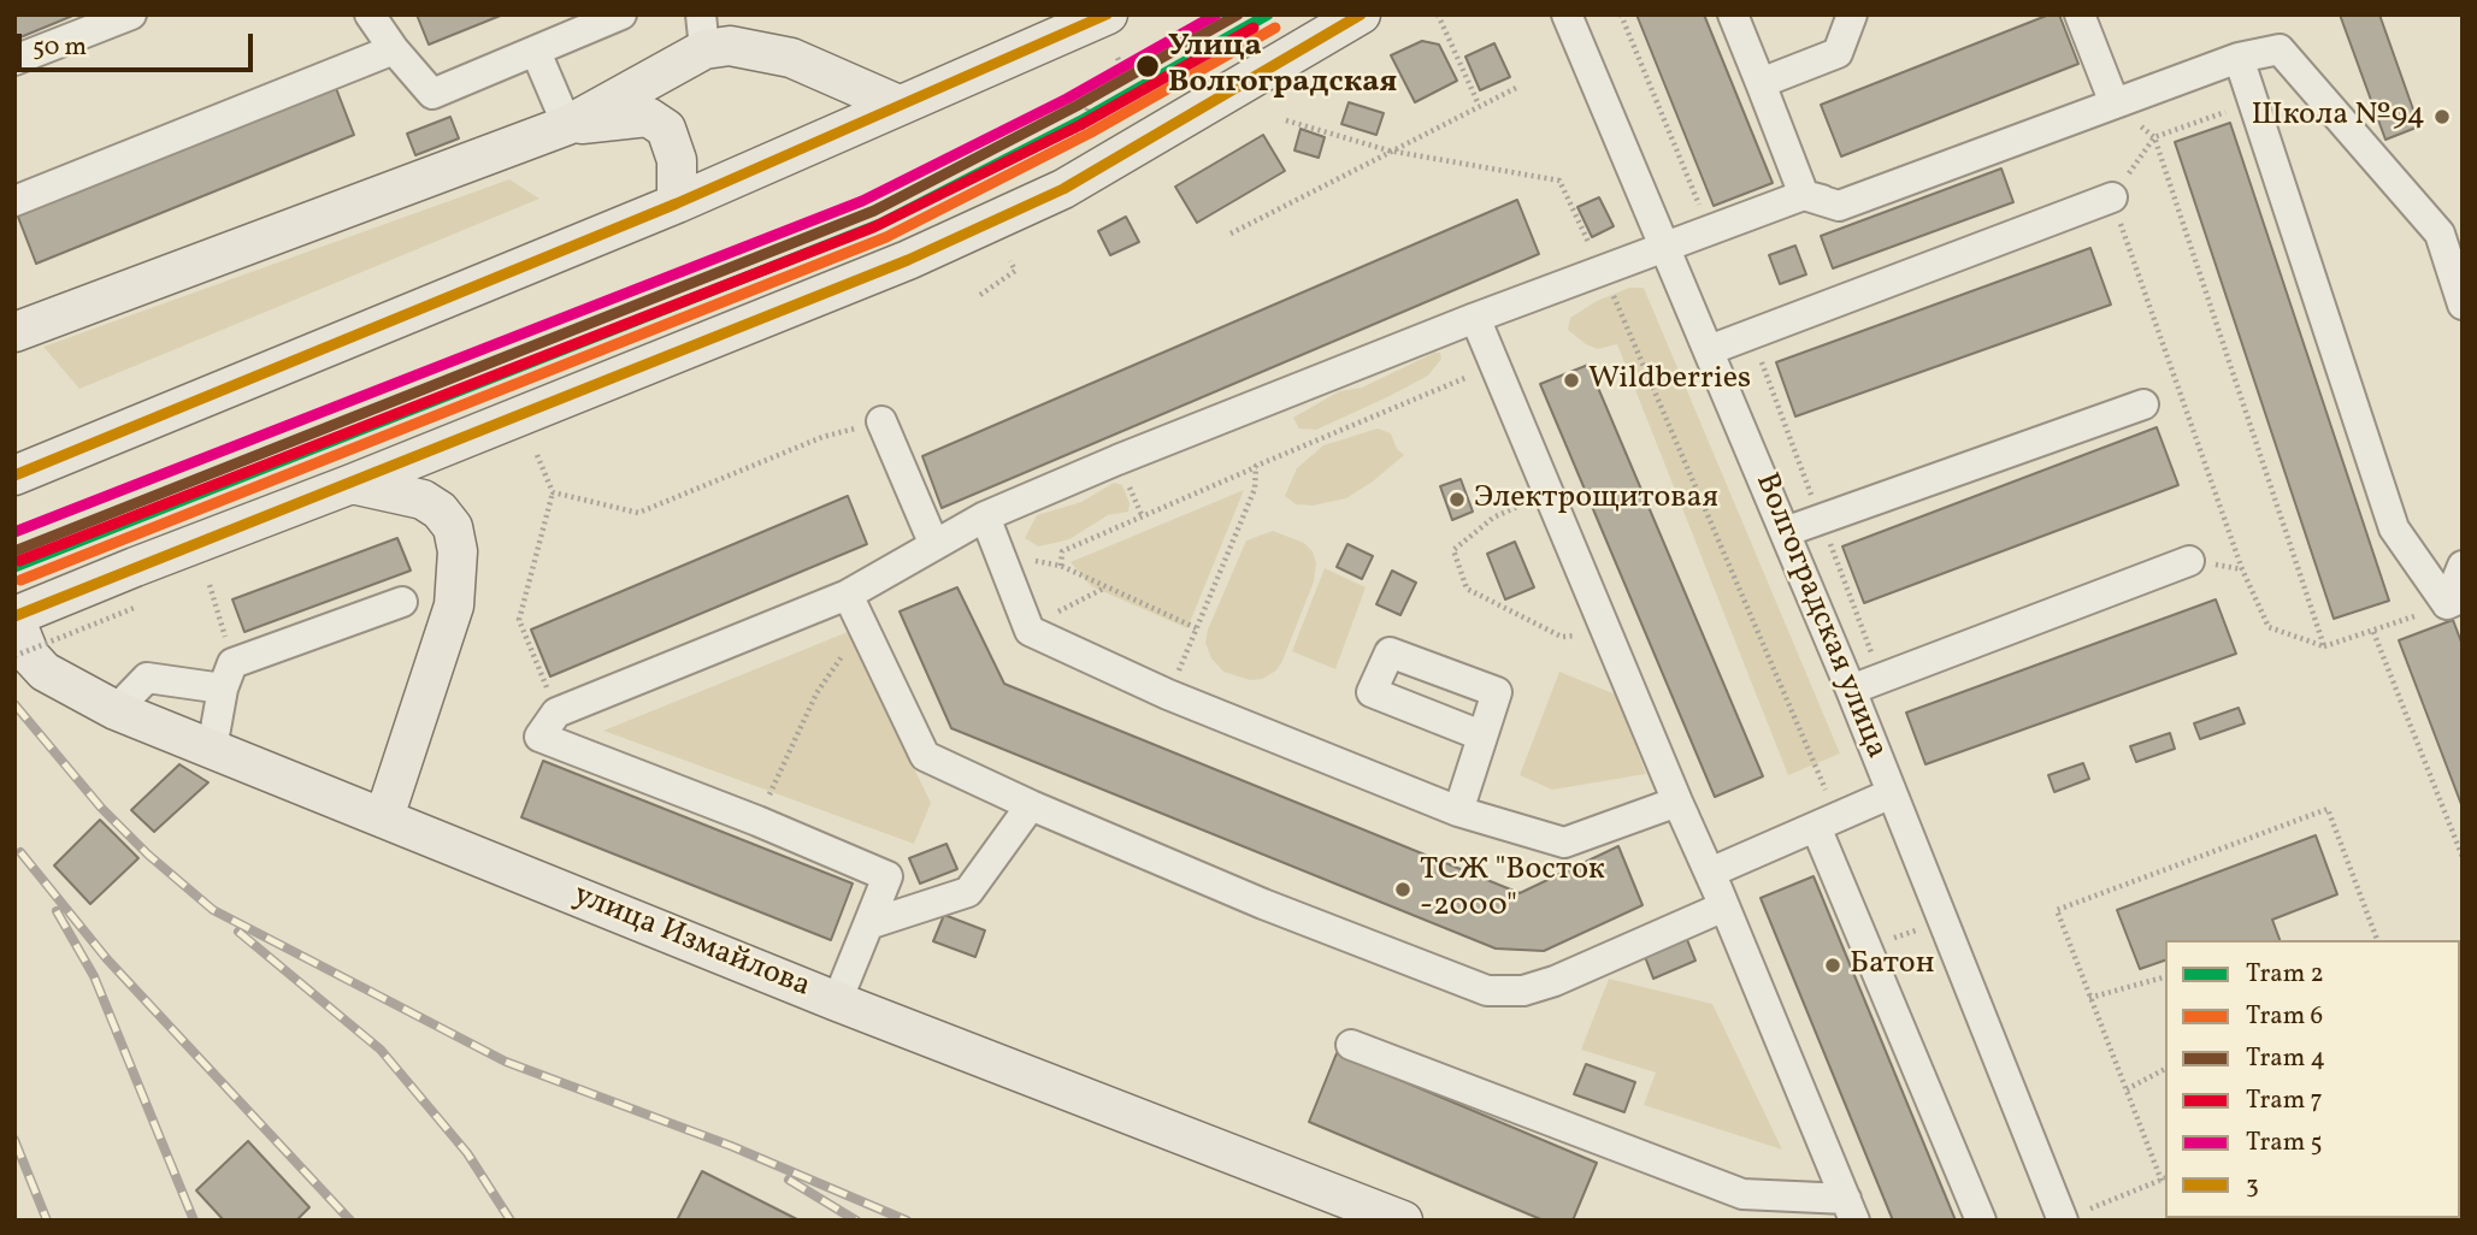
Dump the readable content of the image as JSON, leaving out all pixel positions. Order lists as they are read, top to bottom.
{
  "streets": {
    "main road": ["улица Измайлова"],
    "street": ["Волгоградская улица"]
  },
  "places": [
    "Улица Волгоградская",
    "Школа №94",
    "Wildberries",
    "Электрощитовая",
    "ТСЖ \"Восток -2000\"",
    "Батон"
  ],
  "lines": [
    "tram line 2",
    "tram line 4",
    "tram line 5",
    "transit line 3",
    "tram line 6",
    "tram line 7"
  ],
  "legend": [
    "Tram 2",
    "Tram 6",
    "Tram 4",
    "Tram 7",
    "Tram 5",
    "3"
  ],
  "scale_bar": "50 m"
}
